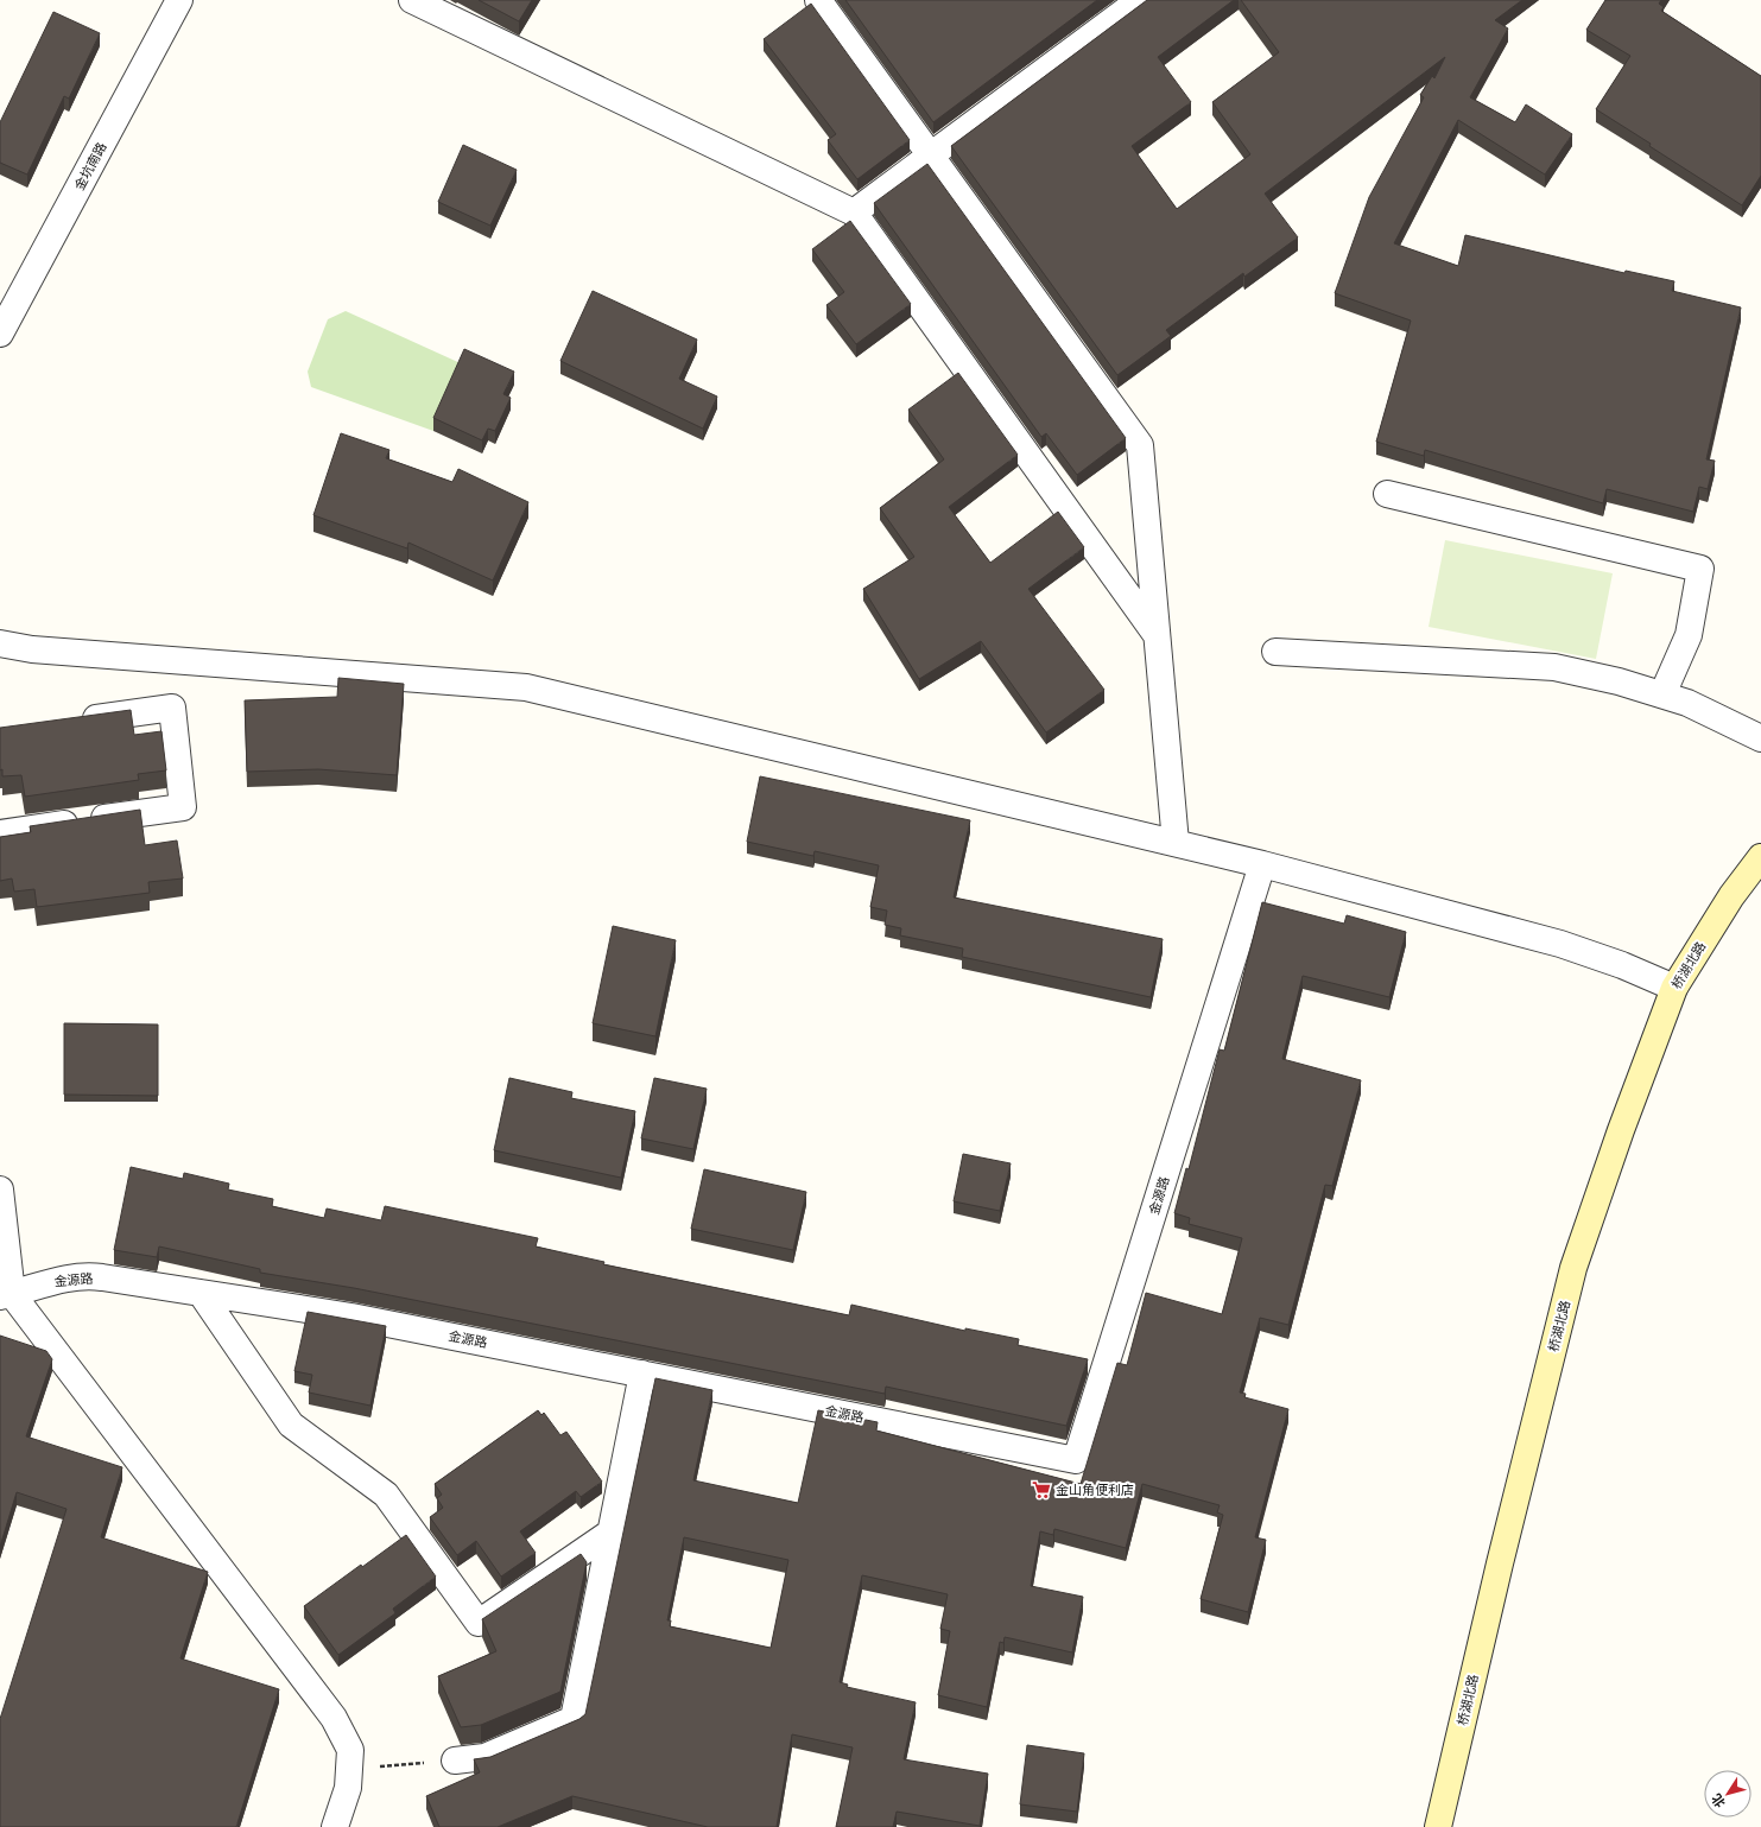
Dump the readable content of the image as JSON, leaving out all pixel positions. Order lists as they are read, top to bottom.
{
  "streets": {
    "main road": ["桥湖北路"],
    "street": ["金坑南路", "金源路"]
  },
  "places": {
    "supermarket": ["金山角便利店"]
  },
  "north": "bottom left"
}
